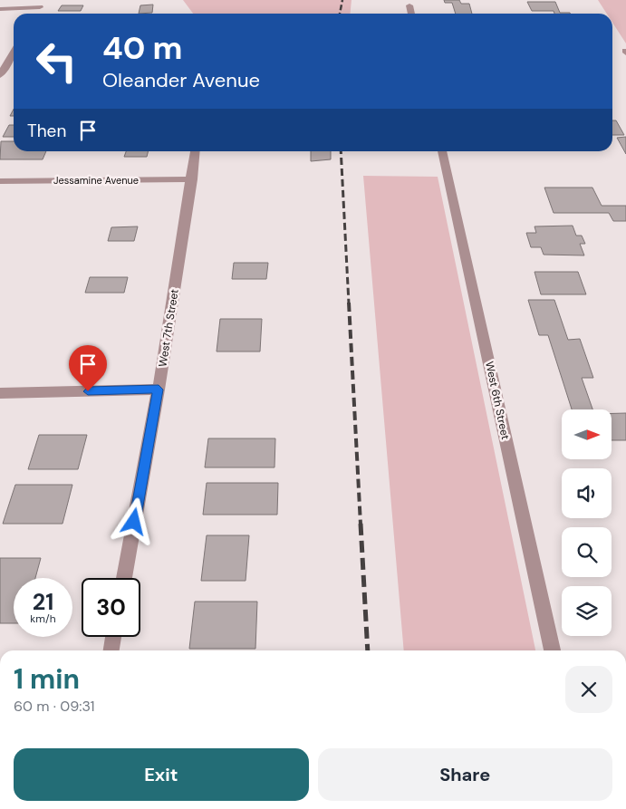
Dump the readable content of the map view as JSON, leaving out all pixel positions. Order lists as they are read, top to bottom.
{
  "streets": {
    "street": ["Jessamine Avenue", "West 7th Street", "West 6th Street"]
  },
  "crossings": [
    ["Jessamine Avenue", "West 7th Street"]
  ],
  "north": "right",
  "page": {
    "turn": ["40 m", "Oleander Avenue"],
    "then": "Then",
    "speed": "21 km/h",
    "limit": "30",
    "heading": ["1 min", "60 m · 09:31"],
    "buttons": ["Exit", "Share"]
  }
}
